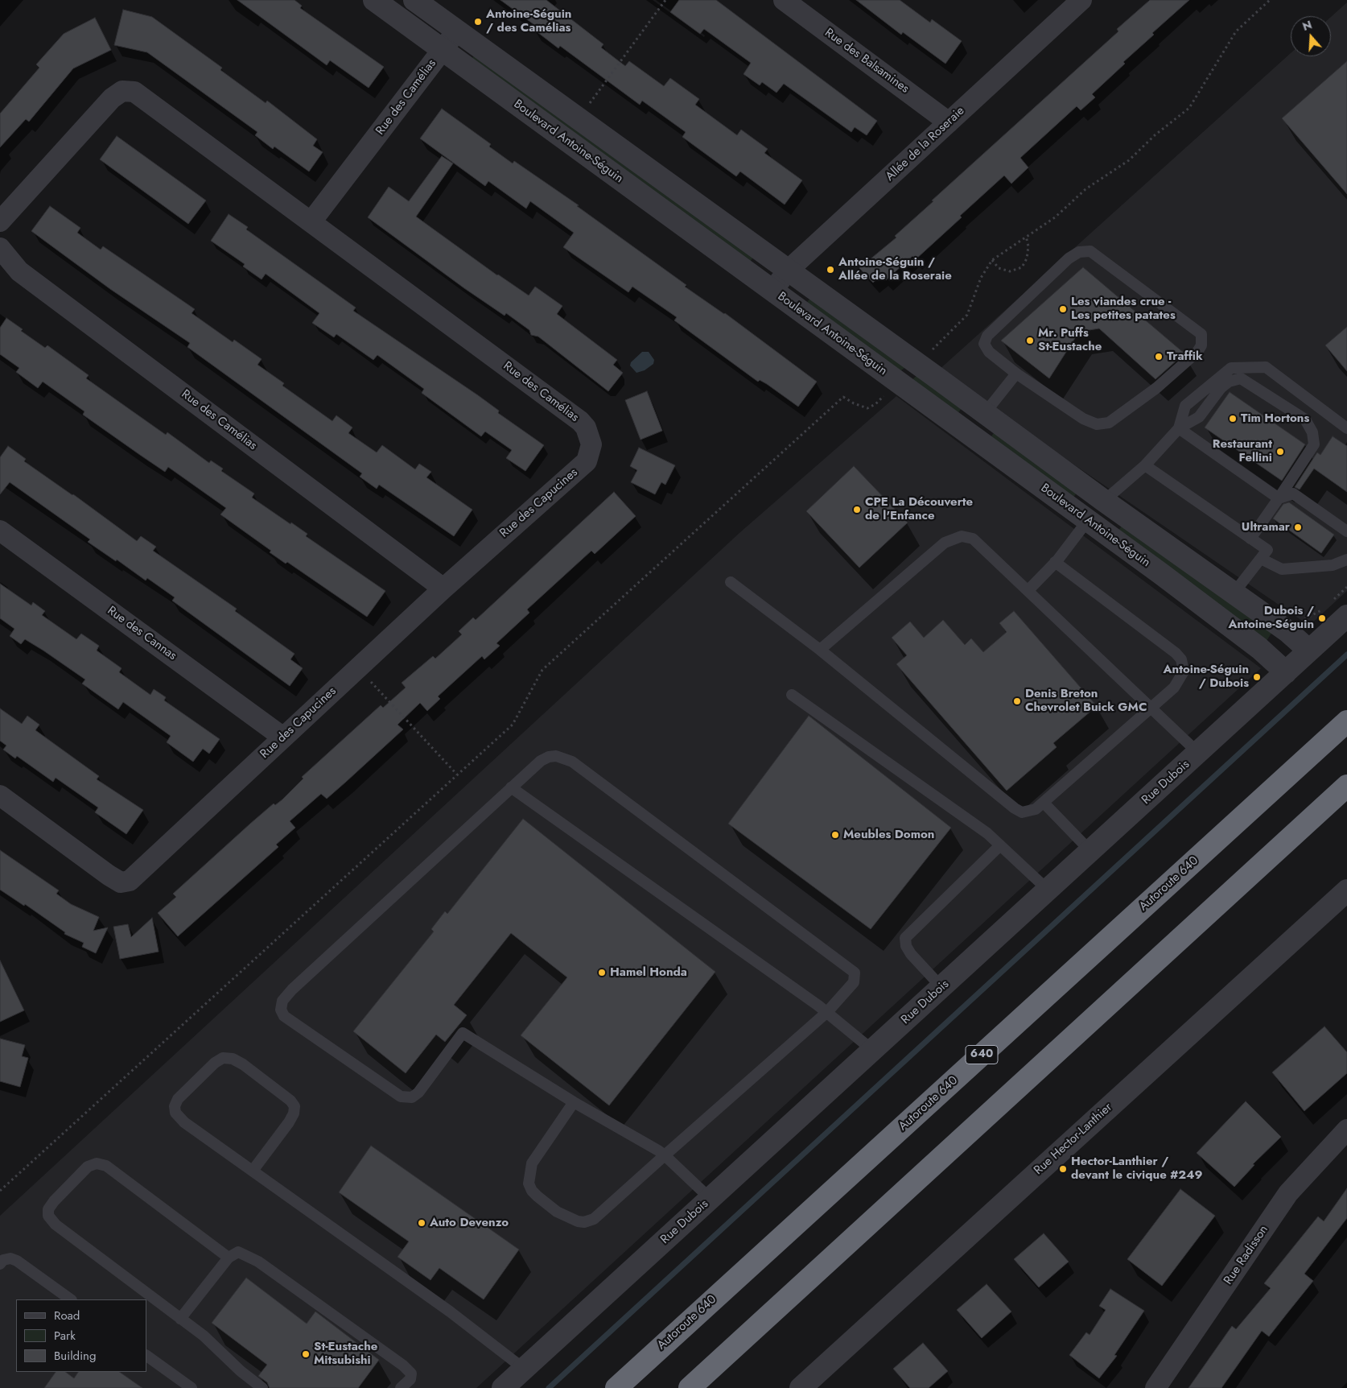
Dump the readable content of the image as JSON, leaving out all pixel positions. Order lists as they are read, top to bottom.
{
  "streets": {
    "highway": ["Autoroute 640", "640"],
    "street": [
      "Rue des Balsamines",
      "Rue des Camélias",
      "Boulevard Antoine-Séguin",
      "Allée de la Roseraie",
      "Rue des Capucines",
      "Rue des Cannas",
      "Rue Dubois",
      "Rue Hector-Lanthier",
      "Rue Radisson"
    ]
  },
  "crossings": [
    ["Rue des Balsamines", "Allée de la Roseraie"],
    ["Rue des Camélias", "Boulevard Antoine-Séguin"],
    ["Rue des Camélias", "Rue des Capucines"],
    ["Boulevard Antoine-Séguin", "Allée de la Roseraie"],
    ["Boulevard Antoine-Séguin", "Rue Dubois"],
    ["Rue des Capucines", "Rue des Cannas"]
  ],
  "places": [
    "Antoine-Séguin / des Camélias",
    "Antoine-Séguin / Allée de la Roseraie",
    "Les viandes crue - Les petites patates",
    "Mr. Puffs St-Eustache",
    "Traffik",
    "Tim Hortons",
    "Restaurant Fellini",
    "CPE La Découverte de l'Enfance",
    "Ultramar",
    "Dubois / Antoine-Séguin",
    "Antoine-Séguin / Dubois",
    "Denis Breton Chevrolet Buick GMC",
    "Meubles Domon",
    "Hamel Honda",
    "Hector-Lanthier / devant le civique #249",
    "Auto Devenzo",
    "St-Eustache Mitsubishi"
  ],
  "legend": ["Road", "Park", "Building"],
  "north": "top"
}
